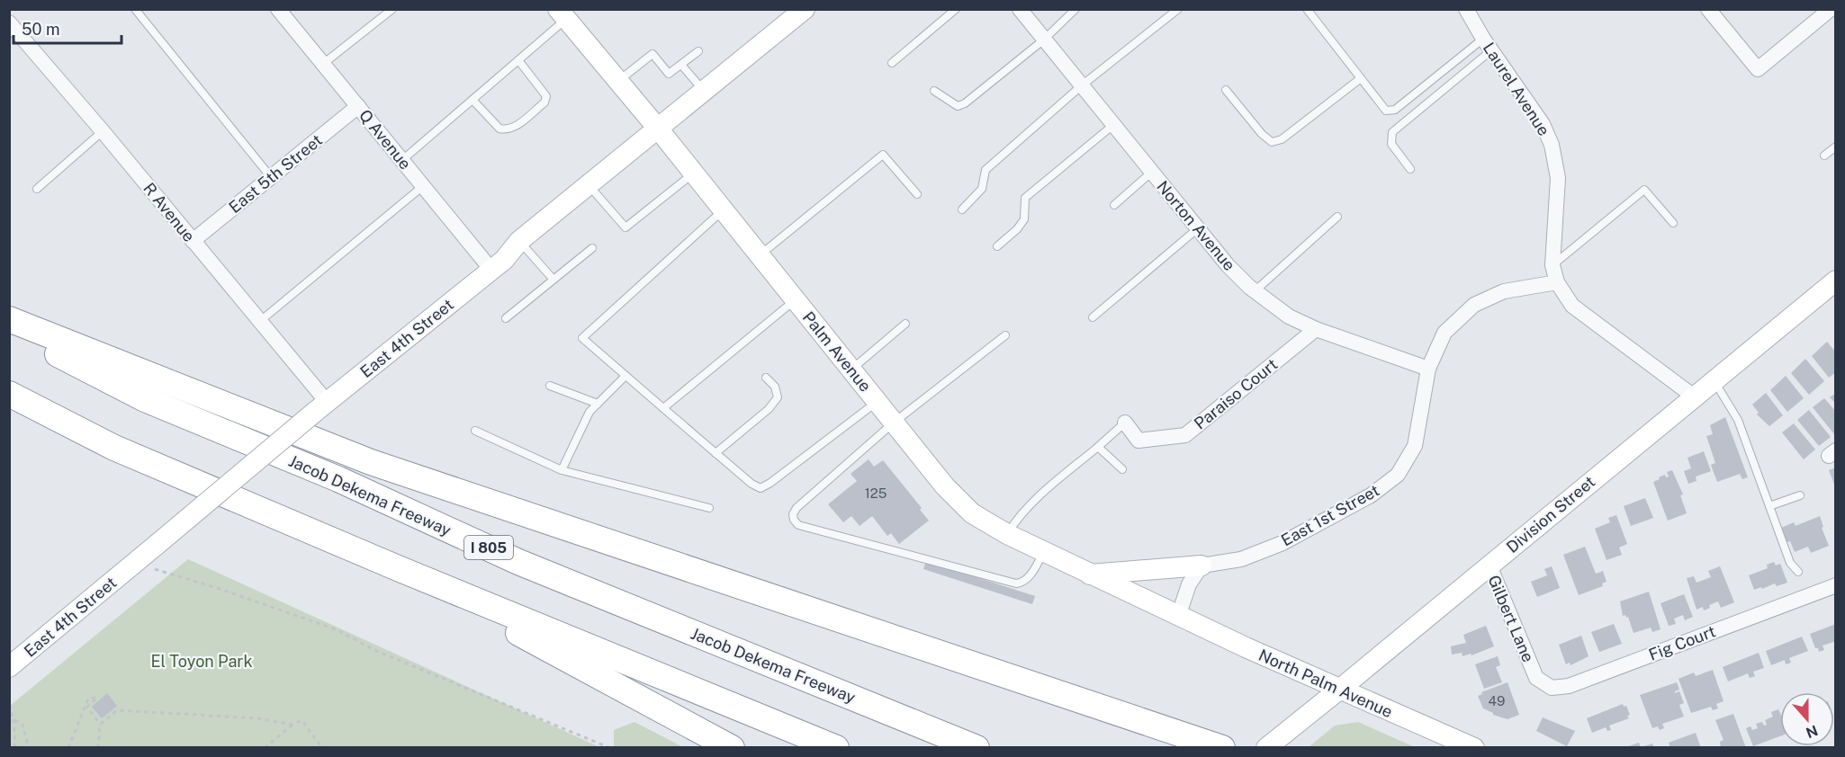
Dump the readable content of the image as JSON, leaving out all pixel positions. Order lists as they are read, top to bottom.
{
  "streets": {
    "highway": ["Jacob Dekema Freeway", "I 805"],
    "street": [
      "Laurel Avenue",
      "Q Avenue",
      "East 5th Street",
      "R Avenue",
      "Norton Avenue",
      "East 4th Street",
      "Palm Avenue",
      "Paraiso Court",
      "Division Street",
      "East 1st Street",
      "Gilbert Lane",
      "Fig Court",
      "North Palm Avenue"
    ]
  },
  "crossings": [
    ["Laurel Avenue", "Division Street"],
    ["Laurel Avenue", "East 1st Street"],
    ["Q Avenue", "East 5th Street"],
    ["Q Avenue", "East 4th Street"],
    ["East 5th Street", "R Avenue"],
    ["R Avenue", "East 4th Street"],
    ["Norton Avenue", "Paraiso Court"],
    ["Norton Avenue", "East 1st Street"],
    ["East 4th Street", "Palm Avenue"],
    ["Palm Avenue", "North Palm Avenue"],
    ["Division Street", "Gilbert Lane"],
    ["Division Street", "North Palm Avenue"],
    ["Gilbert Lane", "Fig Court"]
  ],
  "parks": ["El Toyon Park"],
  "house_numbers": ["125", "49"],
  "scale_bar": "50 m",
  "north": "bottom"
}
